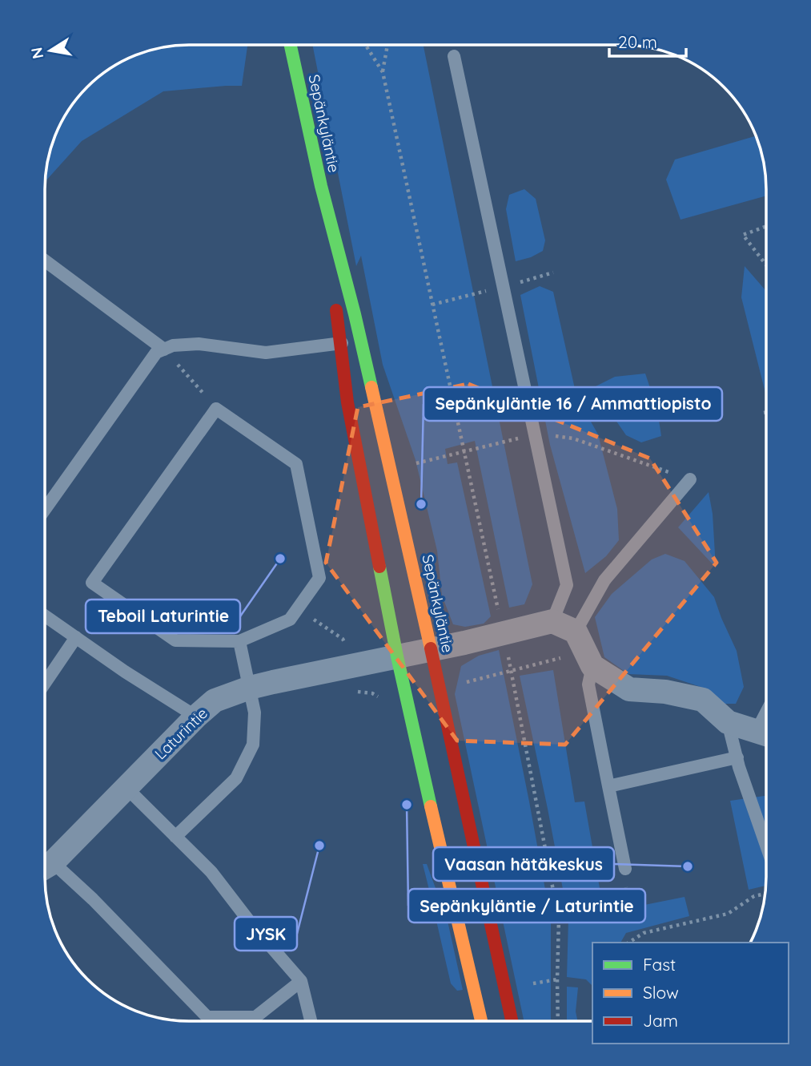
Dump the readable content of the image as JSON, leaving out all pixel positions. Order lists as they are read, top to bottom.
{
  "streets": {
    "main road": ["Sepänkyläntie"],
    "street": ["Laturintie"]
  },
  "crossings": [
    ["Sepänkyläntie", "Laturintie"]
  ],
  "places": [
    "Sepänkyläntie 16 / Ammattiopisto",
    "Teboil Laturintie",
    "Sepänkyläntie / Laturintie",
    "JYSK",
    "Vaasan hätäkeskus"
  ],
  "legend": ["Fast", "Slow", "Jam"],
  "scale_bar": "20 m",
  "north": "left"
}
